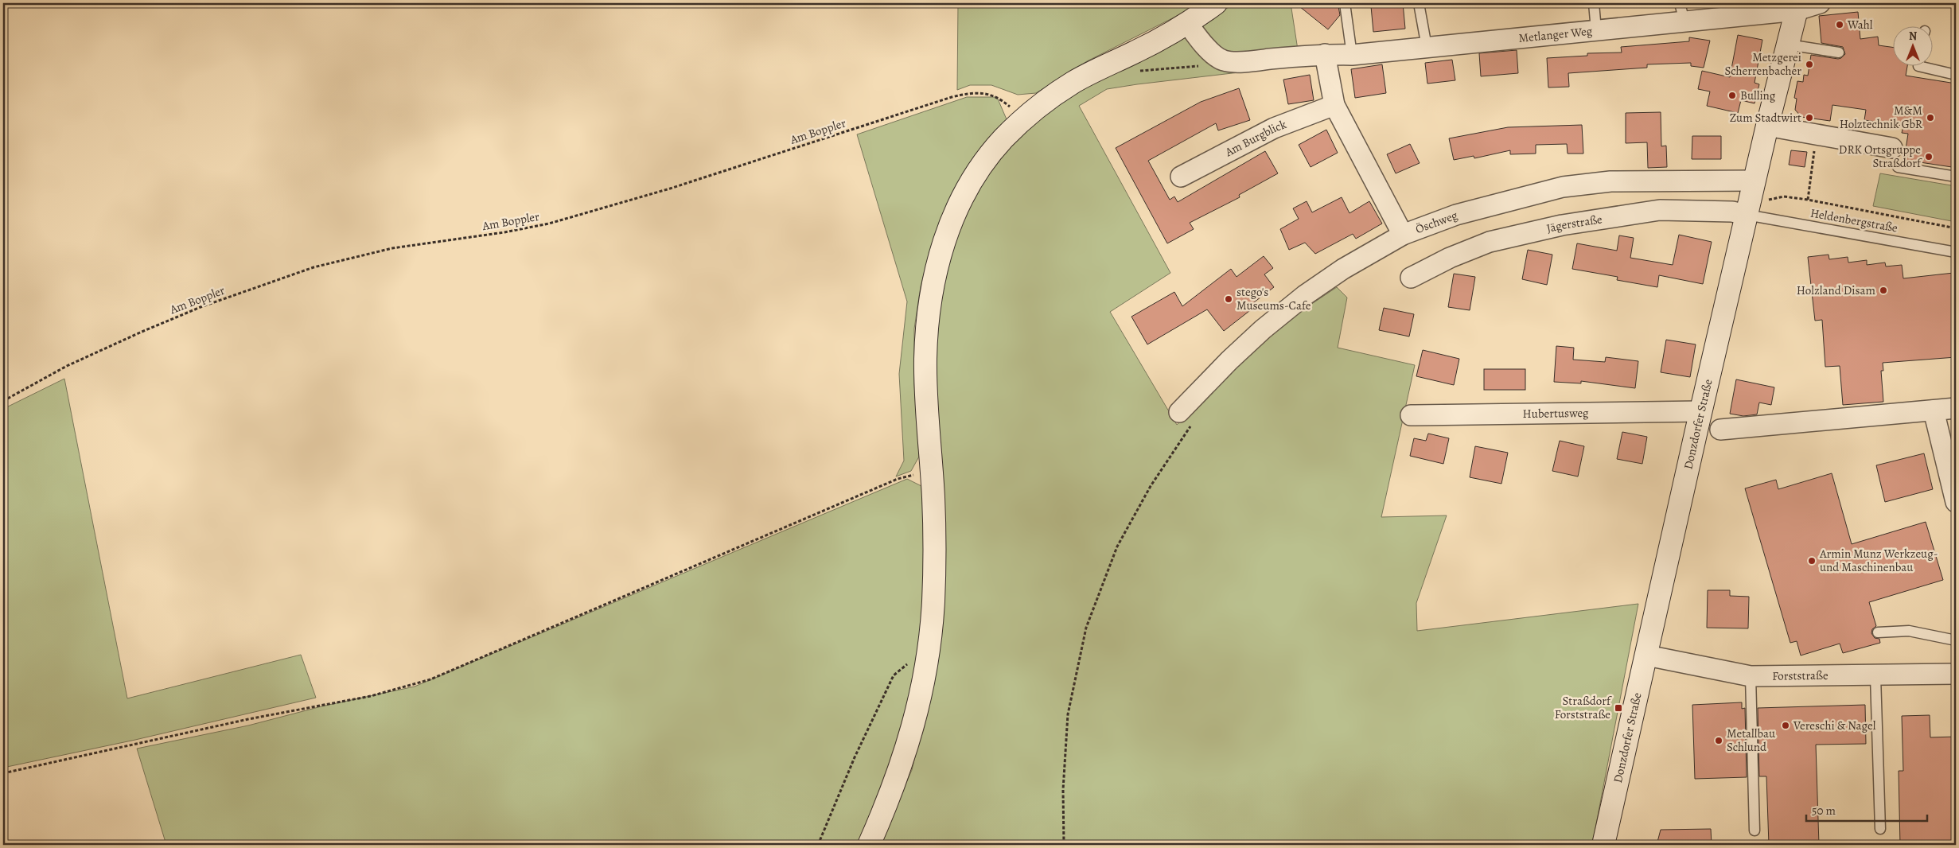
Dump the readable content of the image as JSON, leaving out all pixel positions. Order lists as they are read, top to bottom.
{
  "streets": {
    "main road": ["Donzdorfer Straße"],
    "street": [
      "Metlanger Weg",
      "Am Burgblick",
      "Öschweg",
      "Jägerstraße",
      "Hubertusweg",
      "Forststraße"
    ],
    "lane": ["Heldenbergstraße"],
    "path": ["Am Boppler"]
  },
  "crossings": [
    ["Metlanger Weg", "Donzdorfer Straße"],
    ["Heldenbergstraße", "Öschweg"],
    ["Heldenbergstraße", "Jägerstraße"],
    ["Heldenbergstraße", "Donzdorfer Straße"],
    ["Öschweg", "Jägerstraße"],
    ["Öschweg", "Donzdorfer Straße"],
    ["Jägerstraße", "Donzdorfer Straße"],
    ["Hubertusweg", "Donzdorfer Straße"],
    ["Donzdorfer Straße", "Forststraße"]
  ],
  "places": {
    "other": [
      "Wahl",
      "Metzgerei Scherrenbacher",
      "Bulling",
      "Zum Stadtwirt",
      "M&M Holztechnik GbR",
      "DRK Ortsgruppe Straßdorf",
      "Holzland Disam",
      "stego's Museums-Cafe",
      "Armin Munz Werkzeug- und Maschinenbau",
      "Vereschi & Nagel",
      "Metallbau Schlund"
    ],
    "transit": ["Straßdorf Forststraße"]
  },
  "scale_bar": "50 m",
  "north": "top"
}
